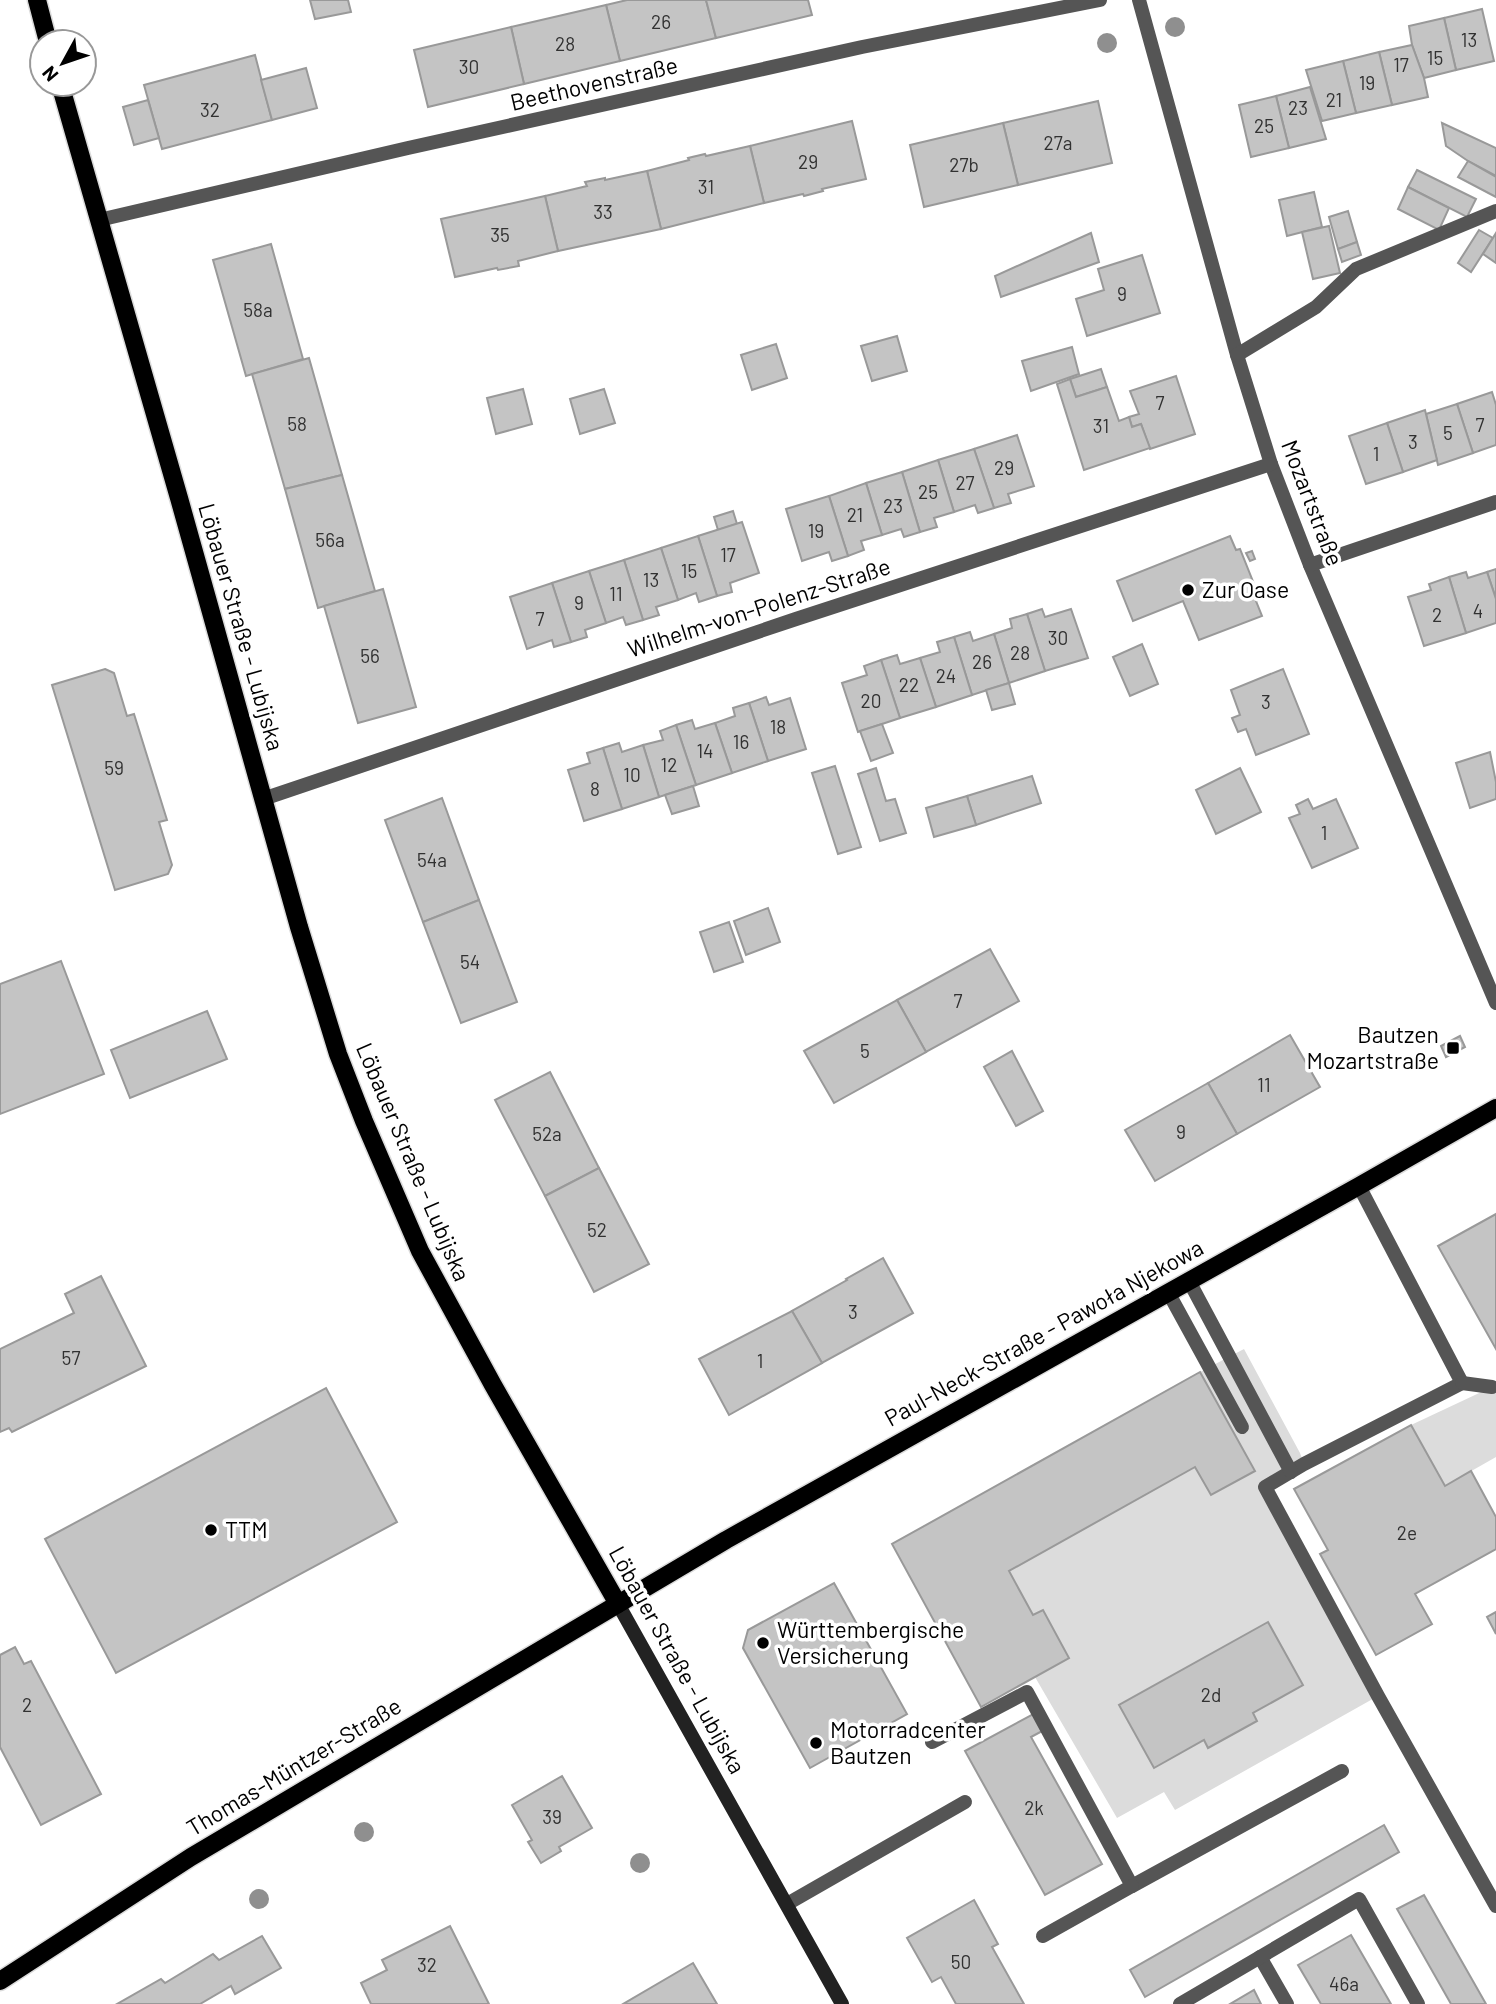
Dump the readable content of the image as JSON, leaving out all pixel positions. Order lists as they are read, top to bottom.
{
  "streets": {
    "main road": ["Löbauer Straße - Lubijska", "Paul-Neck-Straße - Pawoła Njekowa", "Thomas-Müntzer-Straße"],
    "street": ["Beethovenstraße", "Mozartstraße", "Wilhelm-von-Polenz-Straße"]
  },
  "crossings": [
    ["Beethovenstraße", "Löbauer Straße - Lubijska"],
    ["Mozartstraße", "Wilhelm-von-Polenz-Straße"],
    ["Wilhelm-von-Polenz-Straße", "Löbauer Straße - Lubijska"],
    ["Löbauer Straße - Lubijska", "Paul-Neck-Straße - Pawoła Njekowa"],
    ["Löbauer Straße - Lubijska", "Thomas-Müntzer-Straße"],
    ["Paul-Neck-Straße - Pawoła Njekowa", "Thomas-Müntzer-Straße"]
  ],
  "places": {
    "other": [
      "Zur Oase",
      "TTM",
      "Württembergische Versicherung",
      "Motorradcenter Bautzen"
    ],
    "transit": ["Bautzen Mozartstraße"]
  },
  "house_numbers": [
    "26",
    "13",
    "28",
    "15",
    "17",
    "30",
    "19",
    "21",
    "23",
    "32",
    "25",
    "27a",
    "29",
    "27b",
    "31",
    "33",
    "35",
    "9",
    "58a",
    "7",
    "58",
    "7",
    "31",
    "5",
    "3",
    "1",
    "29",
    "27",
    "25",
    "23",
    "21",
    "19",
    "56a",
    "17",
    "15",
    "13",
    "11",
    "9",
    "4",
    "2",
    "7",
    "30",
    "28",
    "56",
    "26",
    "24",
    "22",
    "20",
    "3",
    "18",
    "16",
    "14",
    "12",
    "59",
    "10",
    "8",
    "1",
    "54a",
    "54",
    "7",
    "5",
    "11",
    "9",
    "52a",
    "52",
    "3",
    "57",
    "1",
    "2e",
    "2d",
    "2",
    "2k",
    "39",
    "50",
    "32",
    "46a"
  ],
  "north": "bottom left"
}
